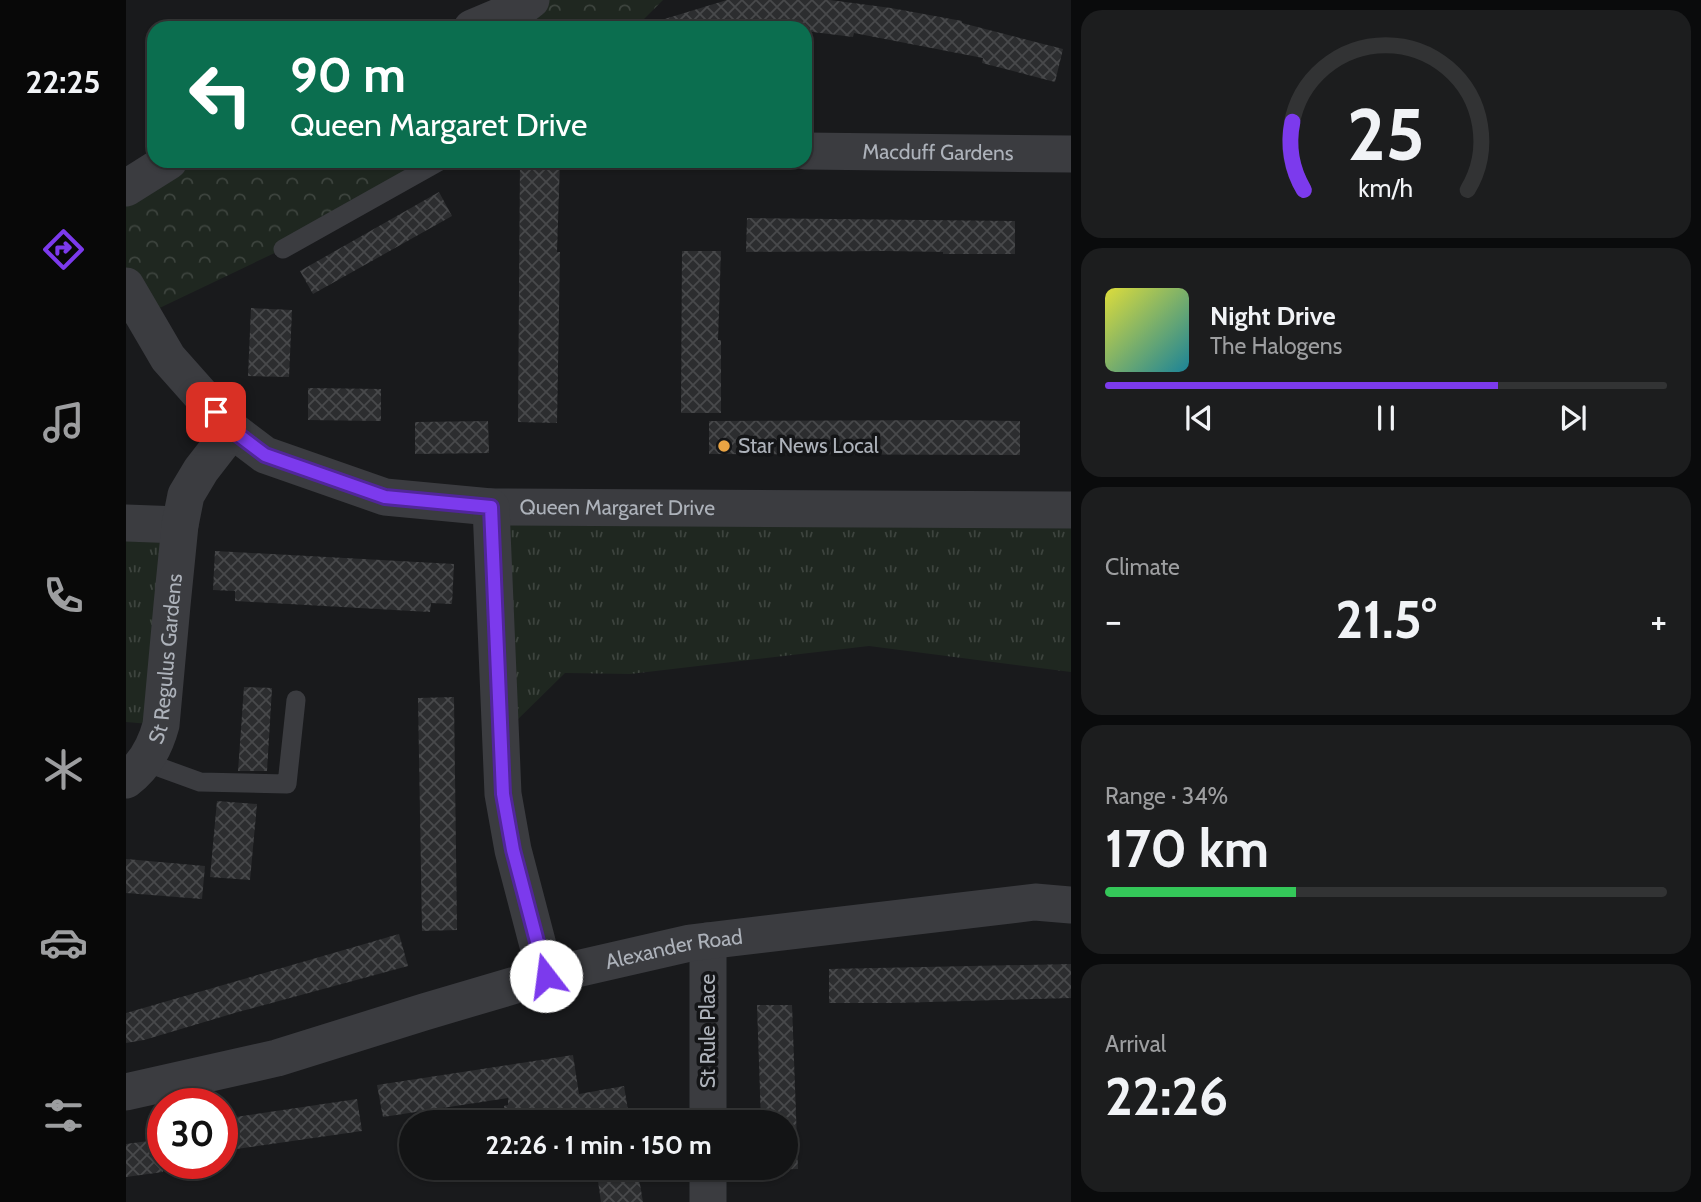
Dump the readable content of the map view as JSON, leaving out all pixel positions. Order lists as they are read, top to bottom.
{
  "streets": {
    "street": [
      "Macduff Gardens",
      "Queen Margaret Drive",
      "St Regulus Gardens",
      "Alexander Road",
      "St Rule Place"
    ]
  },
  "crossings": [
    ["Queen Margaret Drive", "St Regulus Gardens"],
    ["Alexander Road", "St Rule Place"]
  ],
  "places": ["Star News Local"],
  "page": {
    "tabs": "22:25",
    "turn": ["90 m", "Queen Margaret Drive"],
    "song": ["Night Drive", "The Halogens"],
    "tile": [
      "Climate",
      ["Range · 34%", "170 km"],
      ["Arrival", "22:26"]
    ],
    "heat": ["−", "21.5°", "+"],
    "limit": "30",
    "trip": "22:26 · 1 min · 150 m",
    "gauge": ["25", "km/h"]
  }
}
